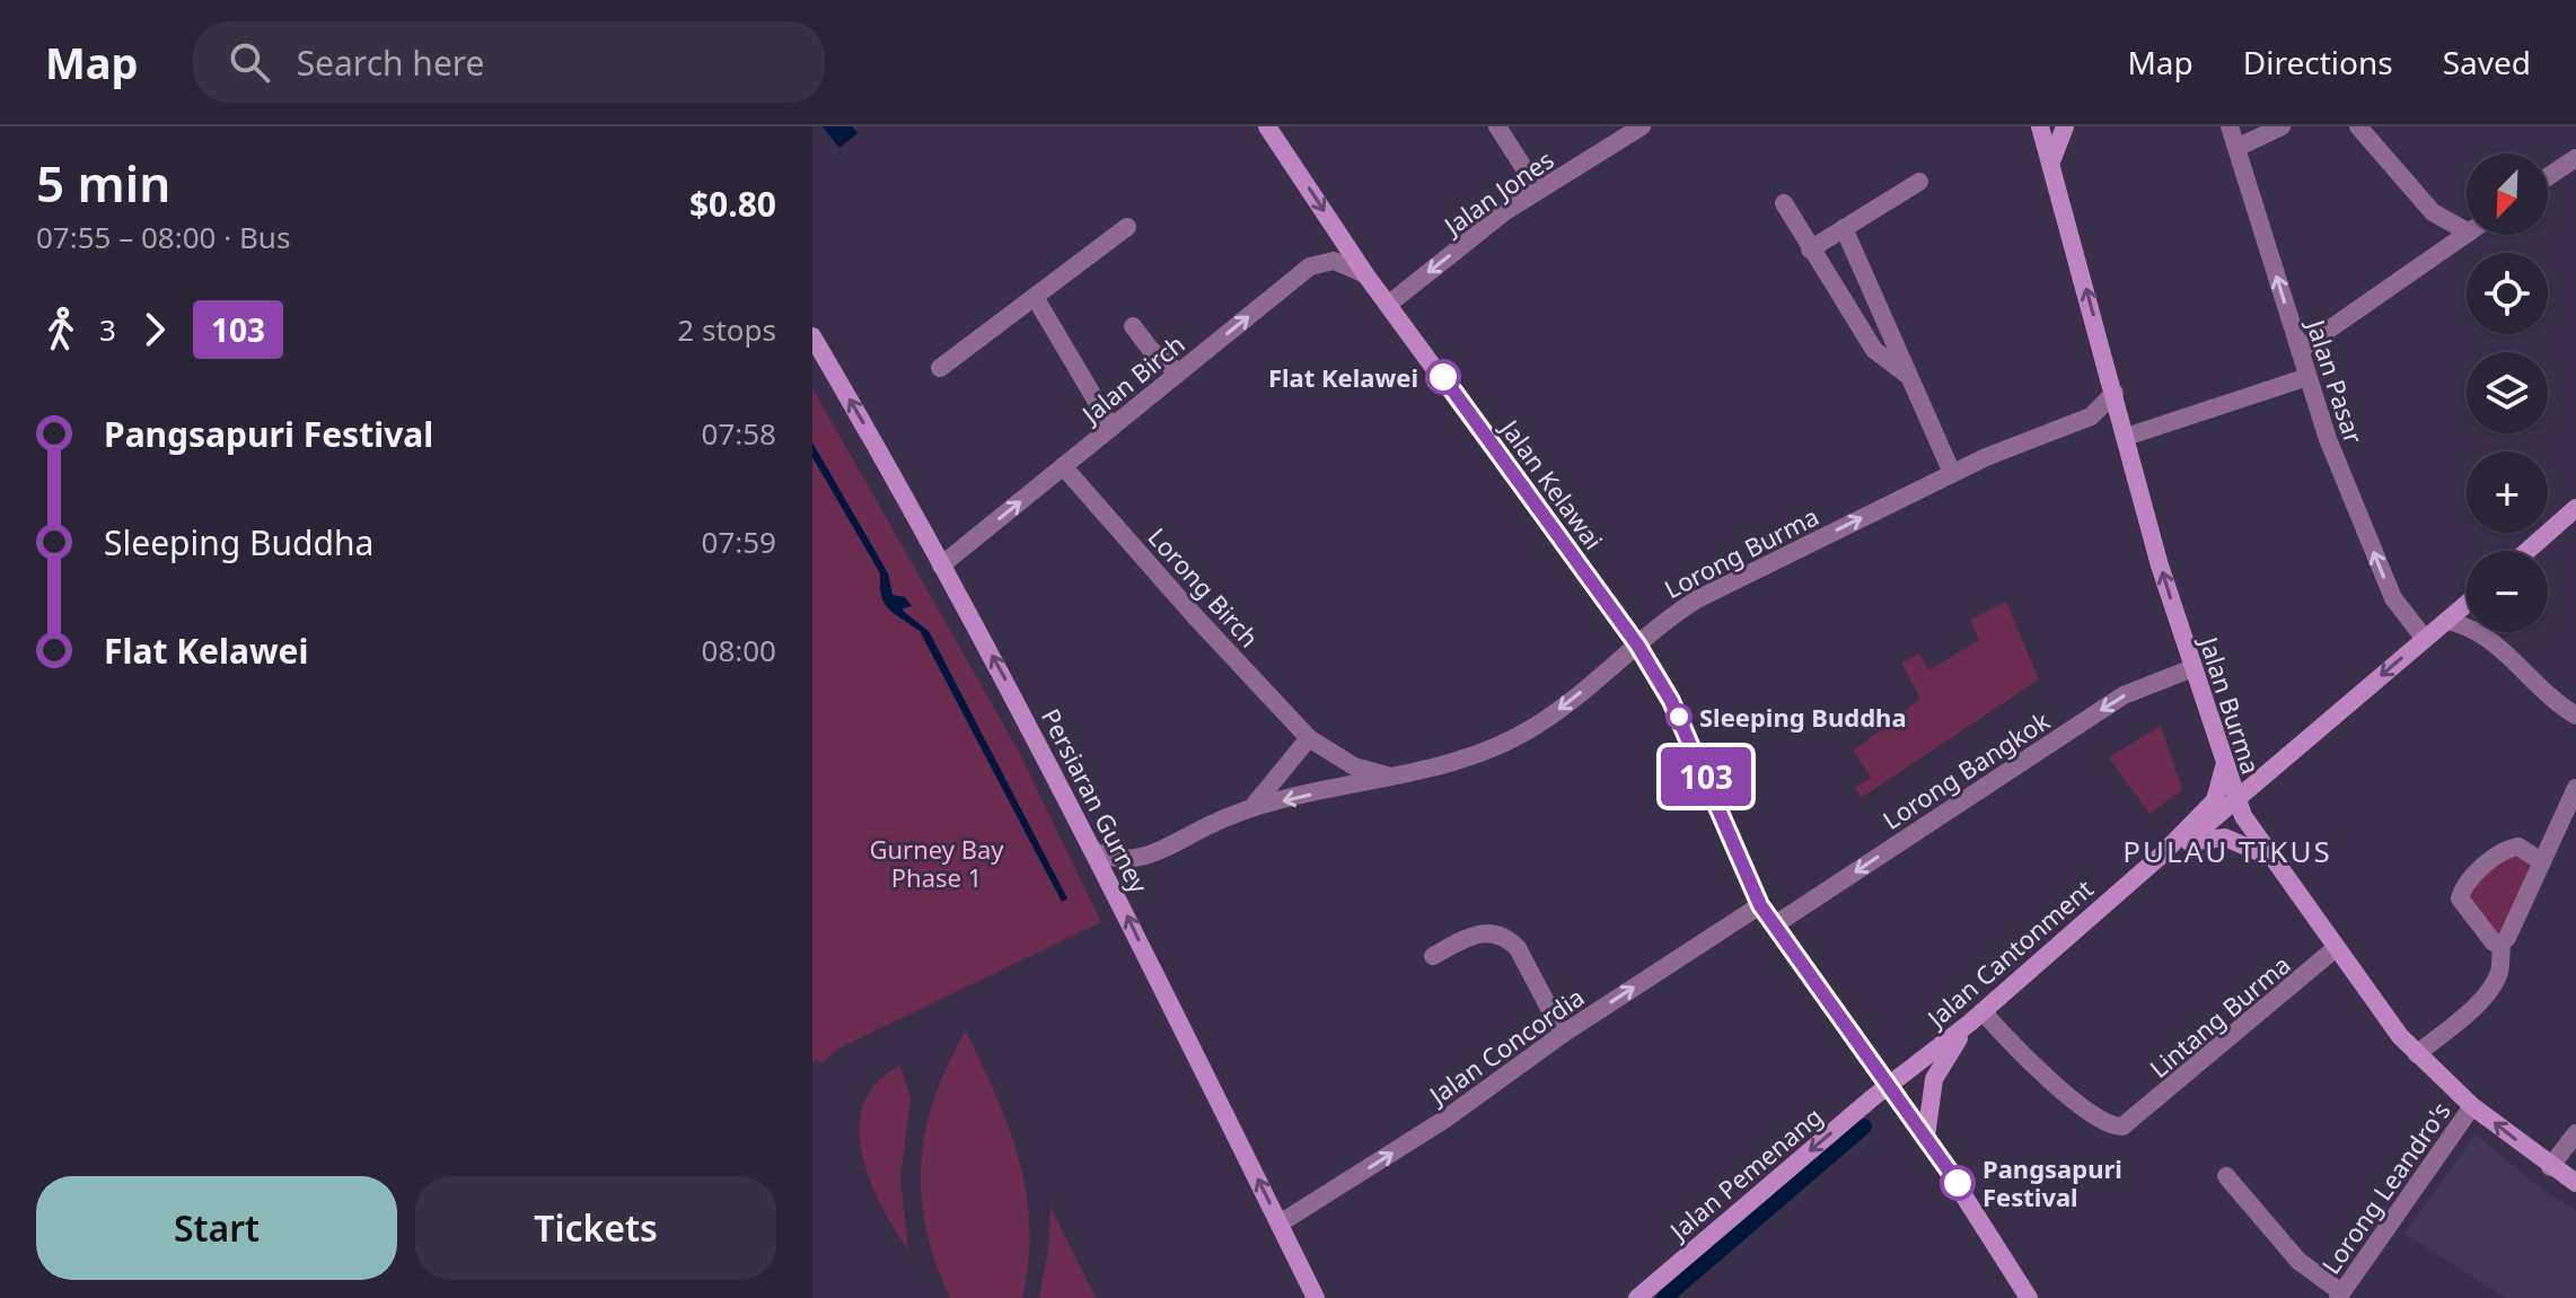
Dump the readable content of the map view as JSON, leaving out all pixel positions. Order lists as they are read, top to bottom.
{
  "streets": {
    "main road": [
      "Jalan Kelawai",
      "Jalan Burma",
      "Persiaran Gurney",
      "Jalan Cantonment",
      "Jalan Pemenang"
    ],
    "street": [
      "Jalan Jones",
      "Jalan Birch",
      "Jalan Pasar",
      "Lorong Burma",
      "Lorong Birch",
      "Lorong Bangkok",
      "Lintang Burma",
      "Jalan Concordia",
      "Lorong Leandro's"
    ]
  },
  "crossings": [
    ["Jalan Jones", "Jalan Kelawai"],
    ["Jalan Birch", "Jalan Kelawai"],
    ["Jalan Birch", "Lorong Birch"],
    ["Jalan Birch", "Persiaran Gurney"],
    ["Jalan Pasar", "Jalan Cantonment"],
    ["Jalan Kelawai", "Lorong Burma"],
    ["Jalan Kelawai", "Lorong Bangkok"],
    ["Jalan Kelawai", "Jalan Cantonment"],
    ["Jalan Kelawai", "Jalan Concordia"],
    ["Jalan Kelawai", "Jalan Pemenang"],
    ["Lorong Burma", "Lorong Birch"],
    ["Lorong Burma", "Jalan Burma"],
    ["Lorong Burma", "Persiaran Gurney"],
    ["Jalan Burma", "Lorong Bangkok"],
    ["Jalan Burma", "Jalan Cantonment"],
    ["Jalan Burma", "Lintang Burma"],
    ["Jalan Burma", "Lorong Leandro's"],
    ["Persiaran Gurney", "Jalan Concordia"],
    ["Jalan Cantonment", "Lintang Burma"],
    ["Jalan Cantonment", "Jalan Pemenang"]
  ],
  "one_way": [
    "Jalan Jones",
    "Jalan Birch",
    "Jalan Pasar",
    "Jalan Burma",
    "Lorong Bangkok",
    "Persiaran Gurney",
    "Jalan Concordia",
    "Jalan Pemenang"
  ],
  "districts": ["PULAU TIKUS"],
  "parks": ["Gurney Bay Phase 1"],
  "places": ["Flat Kelawei", "Sleeping Buddha", "Pangsapuri Festival"],
  "lines": ["bus line 103"],
  "north": "bottom left",
  "page": {
    "header": "Map",
    "search": "Search here",
    "nav": ["Map", "Directions", "Saved"],
    "heading": ["5 min", "07:55 – 08:00 · Bus", "$0.80"],
    "on_map": "103",
    "map_buttons": ["+", "−"],
    "legs": ["3", "103", "2 stops"],
    "list": [
      {
        "name": "Pangsapuri Festival",
        "value": "07:58"
      },
      {
        "name": "Sleeping Buddha",
        "value": "07:59"
      },
      {
        "name": "Flat Kelawei",
        "value": "08:00"
      }
    ],
    "buttons": ["Start", "Tickets"]
  }
}
